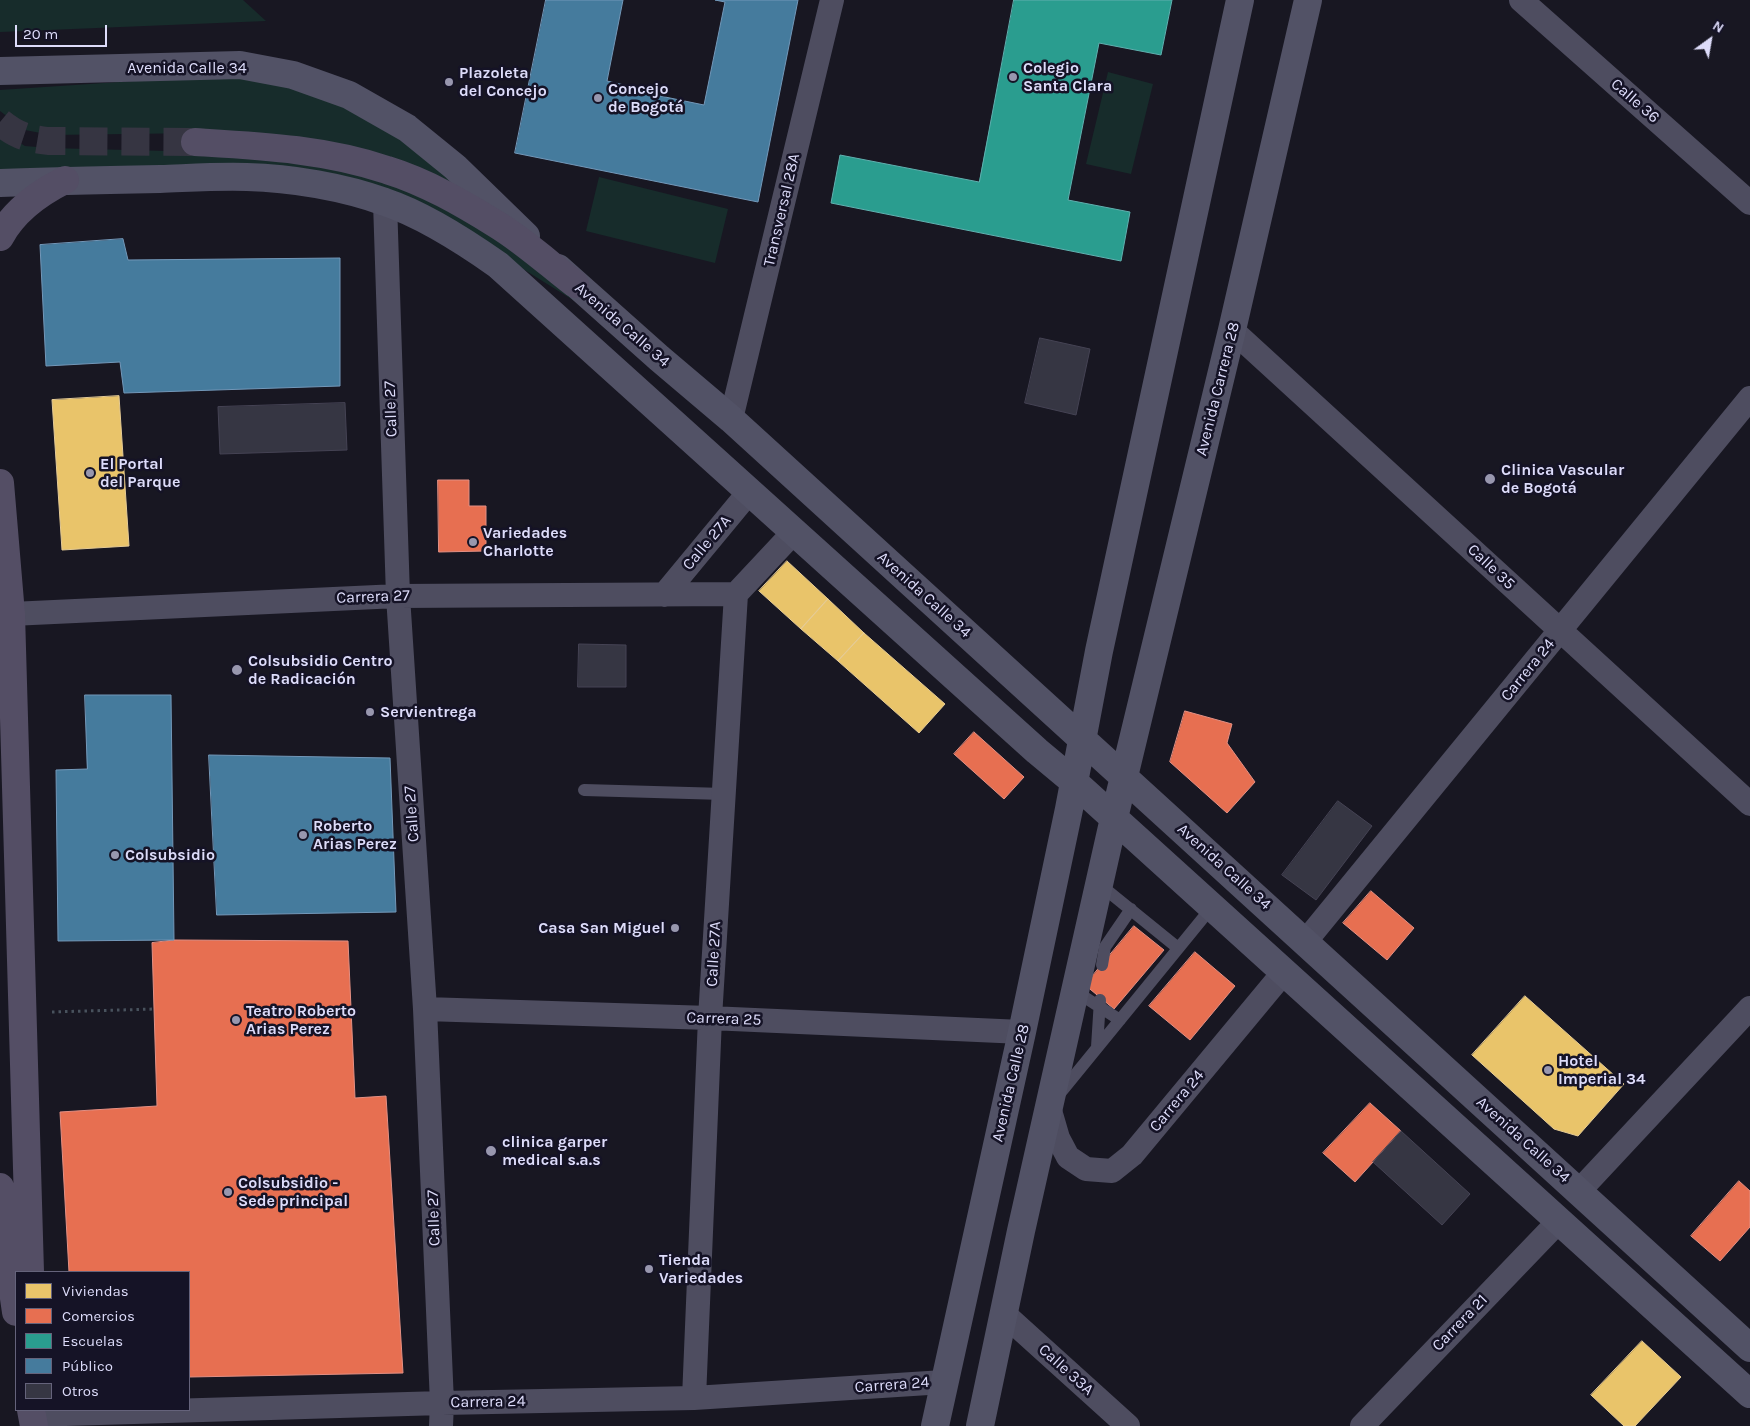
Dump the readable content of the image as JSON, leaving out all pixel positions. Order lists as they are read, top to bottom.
{
  "streets": {
    "main road": ["Avenida Calle 34", "Avenida Carrera 28", "Avenida Calle 28"],
    "street": [
      "Calle 36",
      "Transversal 28A",
      "Calle 27",
      "Calle 27A",
      "Calle 35",
      "Carrera 27",
      "Carrera 24",
      "Carrera 25",
      "Carrera 21",
      "Calle 33A"
    ]
  },
  "crossings": [
    ["Avenida Calle 34", "Transversal 28A"],
    ["Avenida Calle 34", "Avenida Carrera 28"],
    ["Avenida Calle 34", "Carrera 24"],
    ["Avenida Calle 34", "Avenida Calle 28"],
    ["Avenida Carrera 28", "Calle 35"],
    ["Calle 27", "Carrera 27"],
    ["Calle 27", "Carrera 24"],
    ["Calle 27", "Carrera 25"],
    ["Calle 27A", "Carrera 27"],
    ["Calle 27A", "Carrera 24"],
    ["Calle 27A", "Carrera 25"],
    ["Calle 35", "Carrera 24"],
    ["Carrera 24", "Avenida Calle 28"],
    ["Carrera 25", "Avenida Calle 28"]
  ],
  "places": [
    "Colegio Santa Clara",
    "Plazoleta del Concejo",
    "Concejo de Bogotá",
    "El Portal del Parque",
    "Clinica Vascular de Bogotá",
    "Variedades Charlotte",
    "Colsubsidio Centro de Radicación",
    "Servientrega",
    "Roberto Arias Perez",
    "Colsubsidio",
    "Casa San Miguel",
    "Teatro Roberto Arias Perez",
    "Hotel Imperial 34",
    "clinica garper medical s.a.s",
    "Colsubsidio - Sede principal",
    "Tienda Variedades"
  ],
  "legend": [
    "Viviendas",
    "Comercios",
    "Escuelas",
    "Público",
    "Otros"
  ],
  "scale_bar": "20 m",
  "north": "top right"
}
